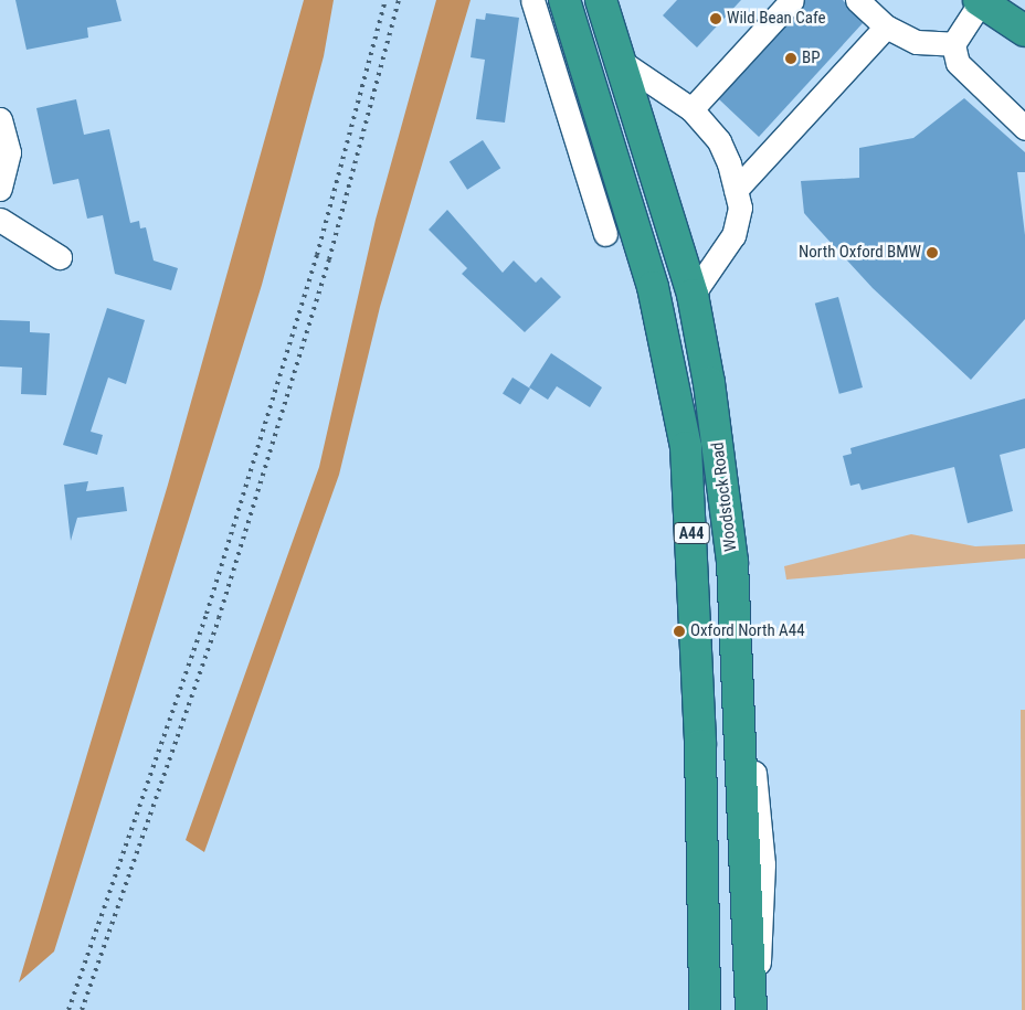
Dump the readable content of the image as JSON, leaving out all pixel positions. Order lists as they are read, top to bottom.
{
  "streets": {
    "highway": ["Woodstock Road", "A44"]
  },
  "places": [
    "Wild Bean Cafe",
    "BP",
    "North Oxford BMW",
    "Oxford North A44"
  ]
}
